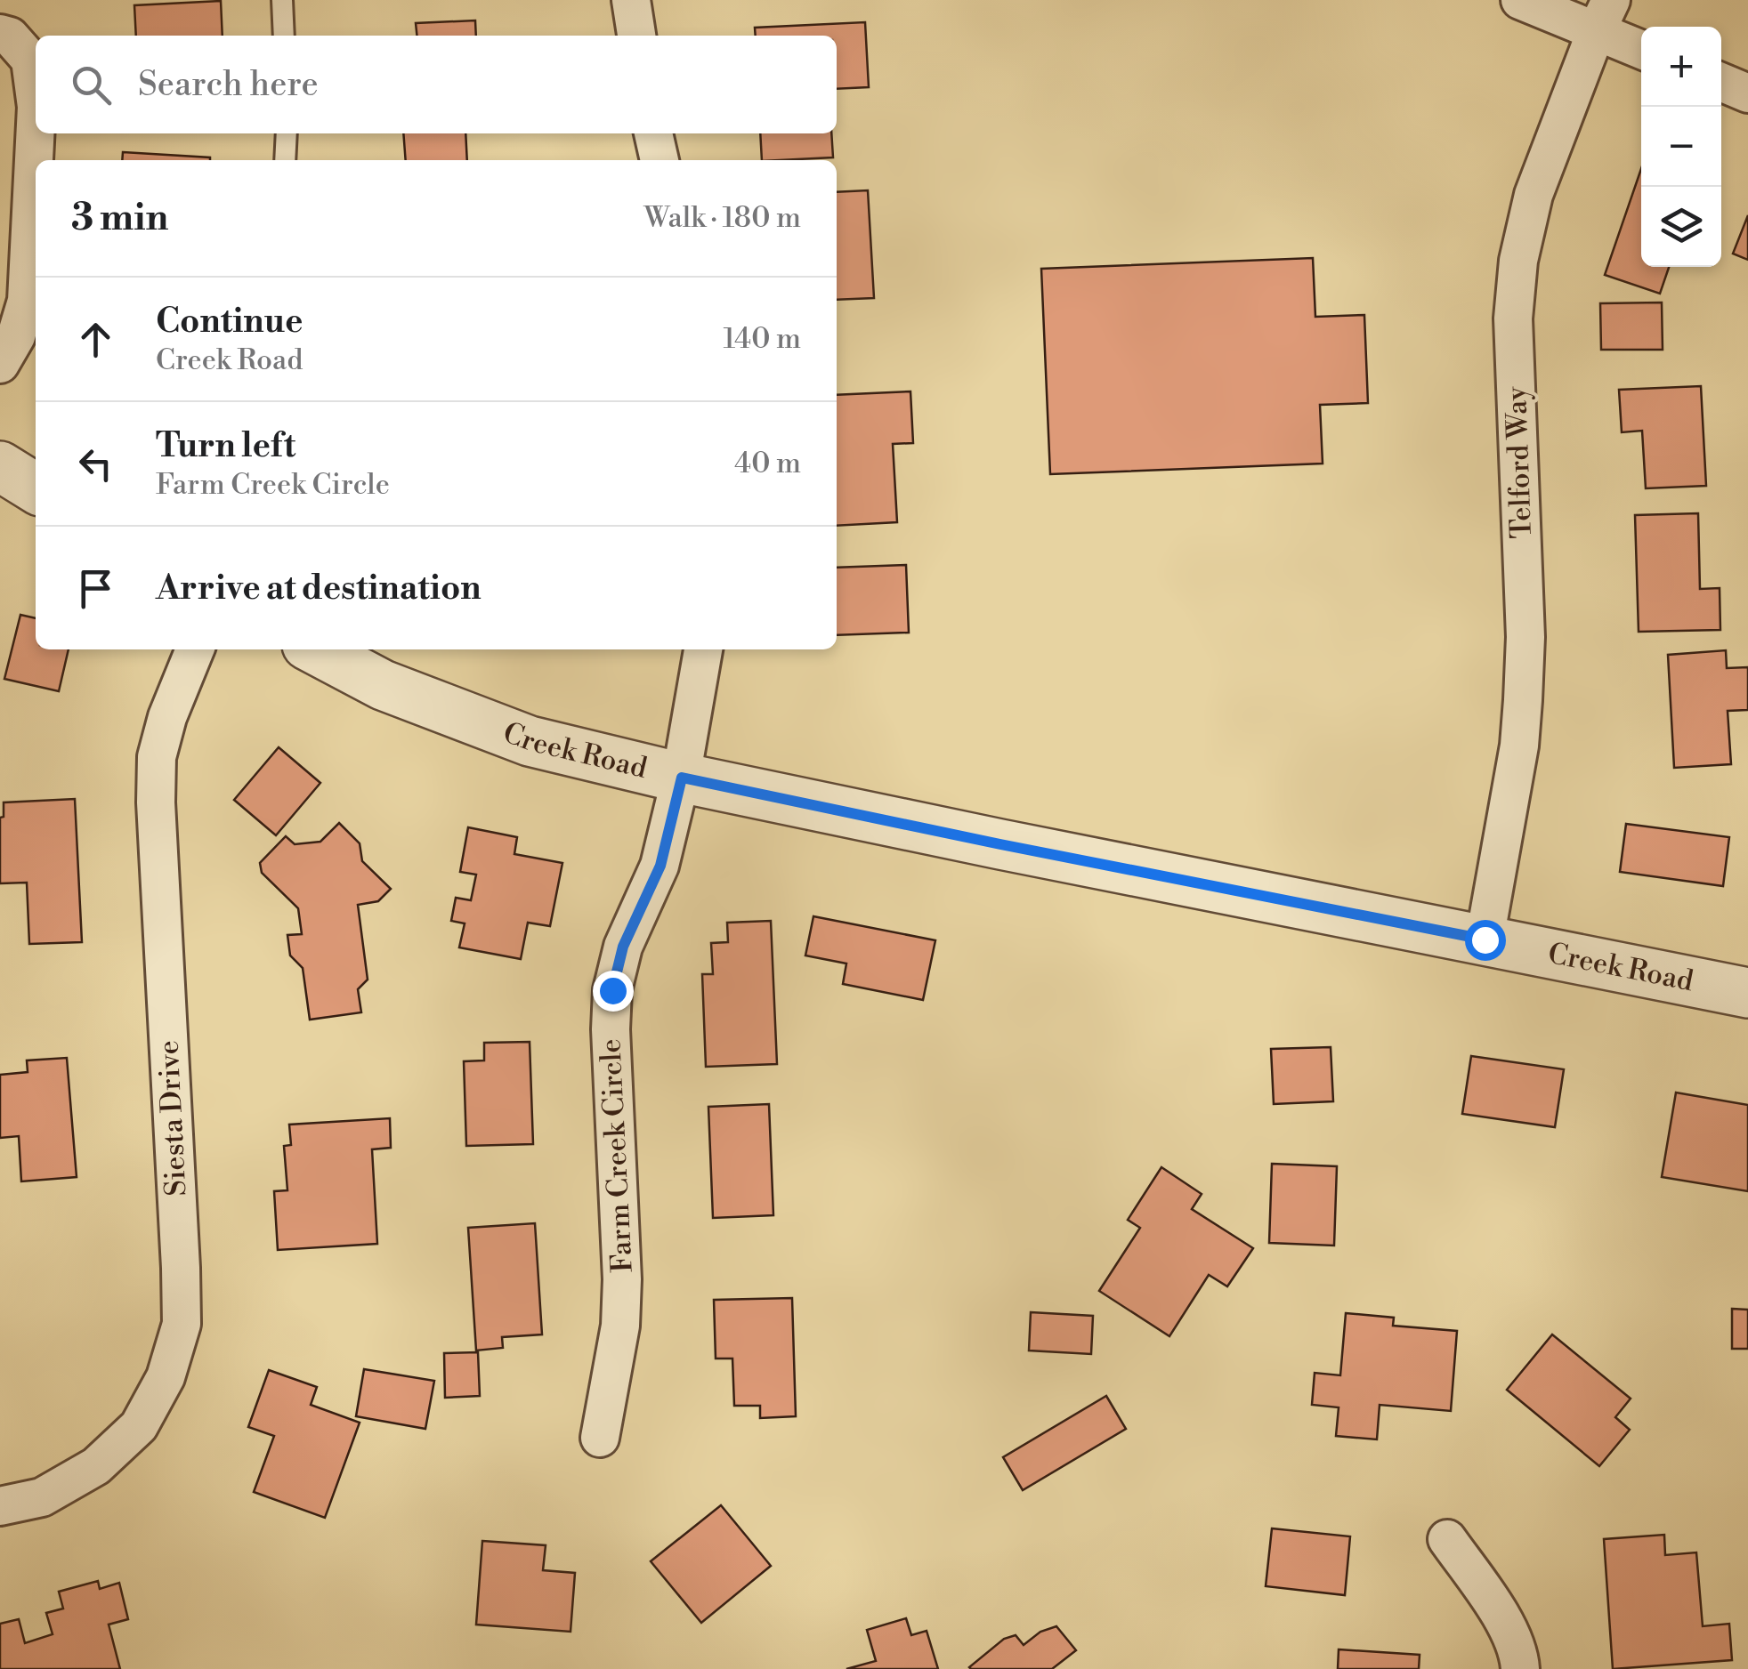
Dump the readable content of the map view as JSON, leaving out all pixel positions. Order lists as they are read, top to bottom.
{
  "streets": {
    "street": [
      "Telford Way",
      "Creek Road",
      "Siesta Drive",
      "Farm Creek Circle"
    ]
  },
  "crossings": [
    ["Telford Way", "Creek Road"],
    ["Creek Road", "Farm Creek Circle"]
  ],
  "page": {
    "map_buttons": ["+", "−"],
    "search": "Search here",
    "heading": ["3 min", "Walk · 180 m"],
    "list": [
      ["Continue", "Creek Road", "140 m"],
      ["Turn left", "Farm Creek Circle", "40 m"],
      "Arrive at destination"
    ]
  }
}
